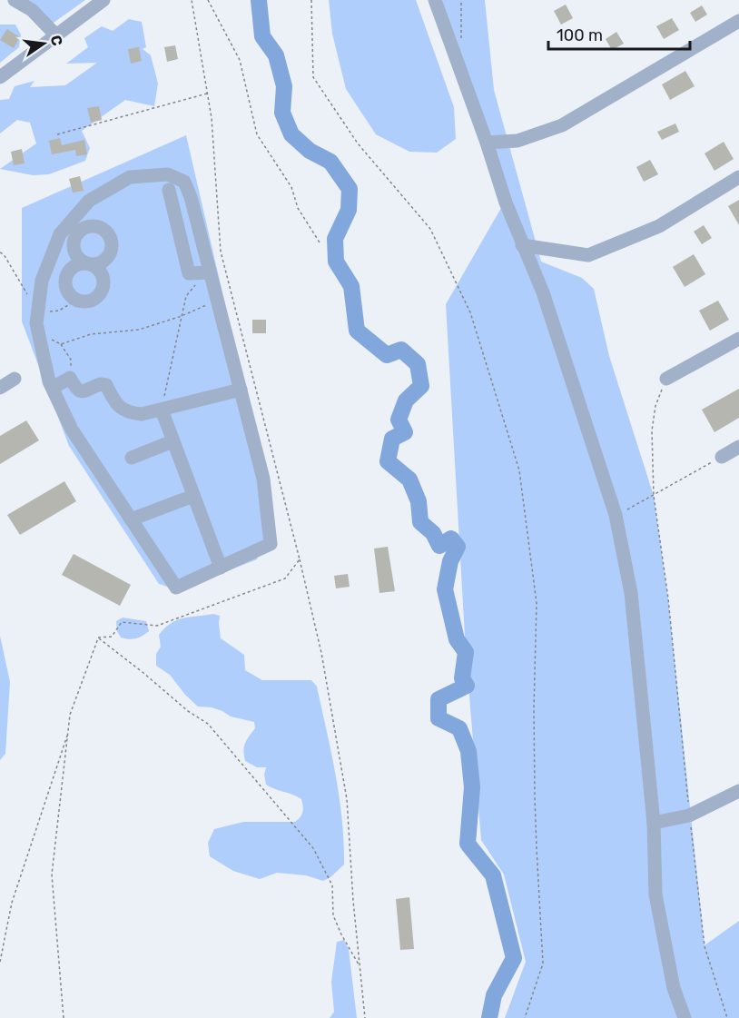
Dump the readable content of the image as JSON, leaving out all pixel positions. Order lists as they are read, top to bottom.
{
  "scale_bar": "100 m",
  "north": "right"
}
